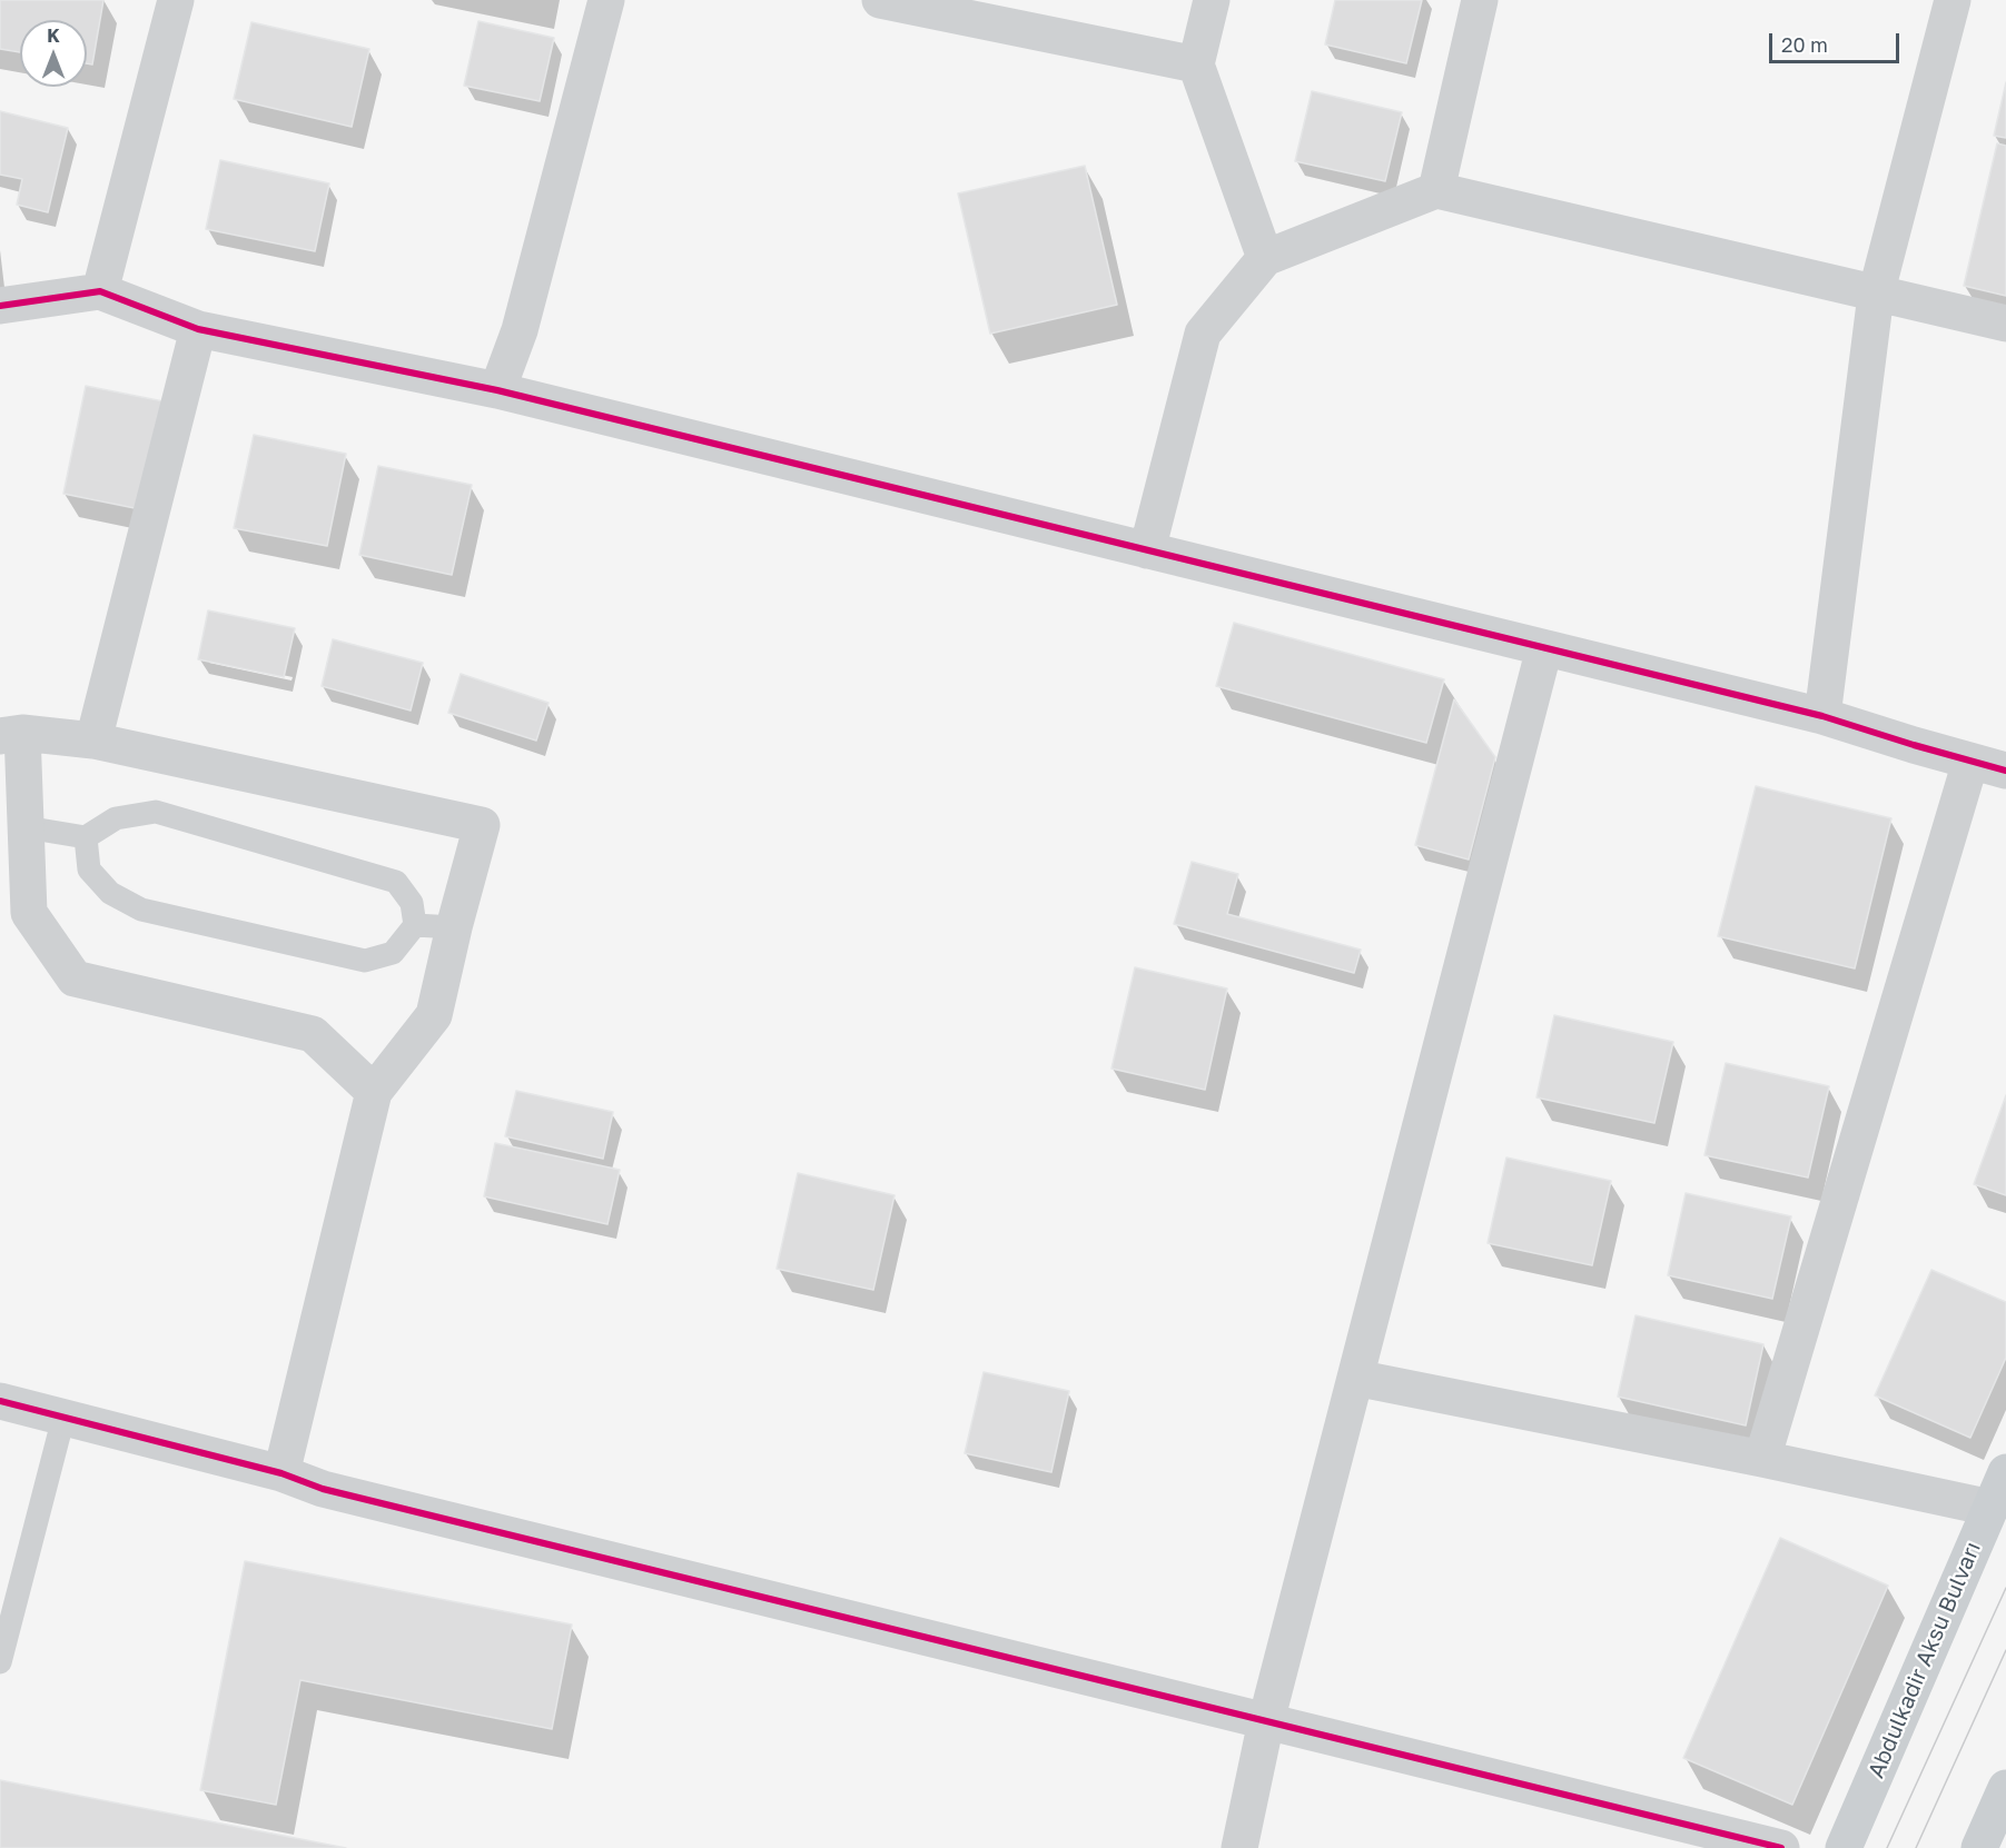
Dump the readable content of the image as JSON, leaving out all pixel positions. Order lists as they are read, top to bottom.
{
  "streets": {
    "main road": ["Abdulkadir Aksu Bulvarı"]
  },
  "scale_bar": "20 m",
  "north": "top"
}
